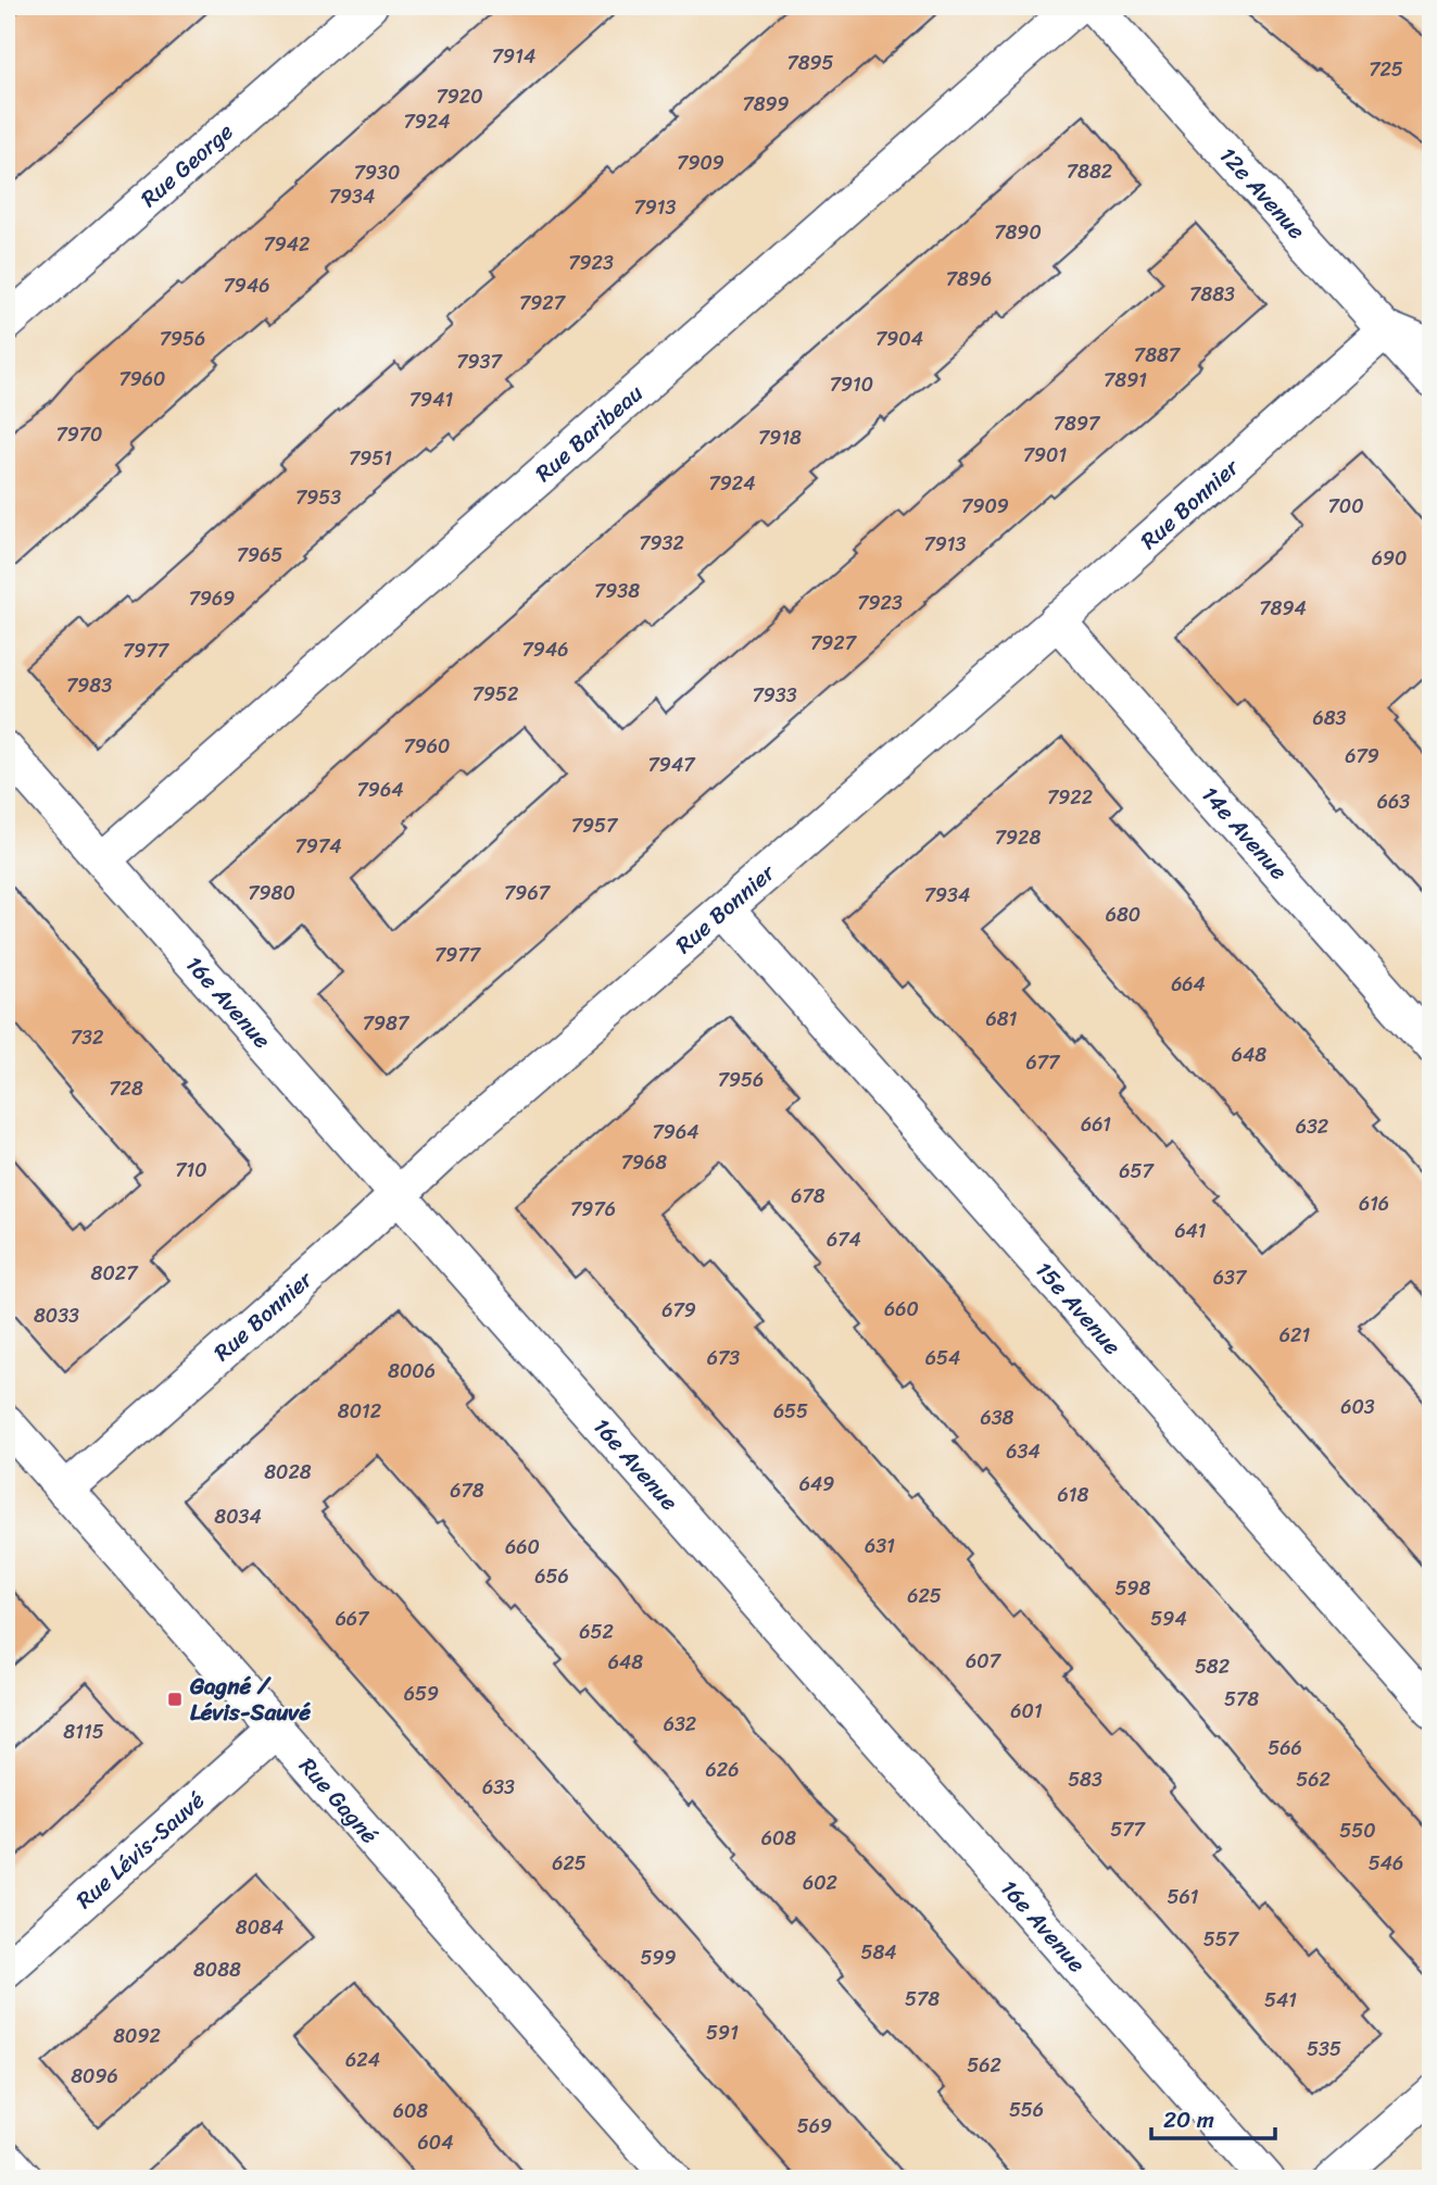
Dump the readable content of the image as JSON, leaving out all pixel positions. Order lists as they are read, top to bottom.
{
  "streets": {
    "street": [
      "Rue George",
      "12e Avenue",
      "Rue Baribeau",
      "Rue Bonnier",
      "14e Avenue",
      "16e Avenue",
      "15e Avenue",
      "Rue Gagné",
      "Rue Lévis-Sauvé"
    ]
  },
  "crossings": [
    ["12e Avenue", "Rue Bonnier"],
    ["Rue Baribeau", "16e Avenue"],
    ["Rue Bonnier", "14e Avenue"],
    ["Rue Bonnier", "16e Avenue"],
    ["Rue Bonnier", "15e Avenue"],
    ["Rue Bonnier", "Rue Gagné"],
    ["Rue Gagné", "Rue Lévis-Sauvé"]
  ],
  "places": {
    "transit": ["Gagné / Lévis-Sauvé"]
  },
  "house_numbers": [
    "7914",
    "7895",
    "725",
    "7920",
    "7899",
    "7924",
    "7909",
    "7882",
    "7930",
    "7934",
    "7913",
    "7890",
    "7942",
    "7923",
    "7896",
    "7946",
    "7883",
    "7927",
    "7956",
    "7904",
    "7887",
    "7937",
    "7960",
    "7891",
    "7910",
    "7941",
    "7897",
    "7970",
    "7918",
    "7901",
    "7951",
    "7924",
    "7953",
    "7909",
    "700",
    "7932",
    "7913",
    "7965",
    "690",
    "7938",
    "7969",
    "7923",
    "7894",
    "7927",
    "7946",
    "7977",
    "7983",
    "7952",
    "7933",
    "683",
    "7960",
    "679",
    "7947",
    "7964",
    "7922",
    "663",
    "7957",
    "7928",
    "7974",
    "7980",
    "7967",
    "7934",
    "680",
    "7977",
    "664",
    "681",
    "7987",
    "732",
    "648",
    "677",
    "7956",
    "728",
    "661",
    "632",
    "7964",
    "7968",
    "710",
    "657",
    "678",
    "616",
    "7976",
    "641",
    "674",
    "8027",
    "637",
    "660",
    "679",
    "8033",
    "621",
    "673",
    "654",
    "8006",
    "603",
    "8012",
    "655",
    "638",
    "634",
    "8028",
    "649",
    "678",
    "618",
    "8034",
    "631",
    "660",
    "656",
    "598",
    "625",
    "667",
    "594",
    "652",
    "607",
    "648",
    "582",
    "659",
    "578",
    "601",
    "632",
    "8115",
    "566",
    "626",
    "583",
    "562",
    "633",
    "577",
    "550",
    "608",
    "625",
    "546",
    "602",
    "561",
    "8084",
    "557",
    "584",
    "599",
    "8088",
    "578",
    "541",
    "591",
    "8092",
    "535",
    "624",
    "562",
    "8096",
    "556",
    "608",
    "569",
    "604"
  ],
  "scale_bar": "20 m"
}
